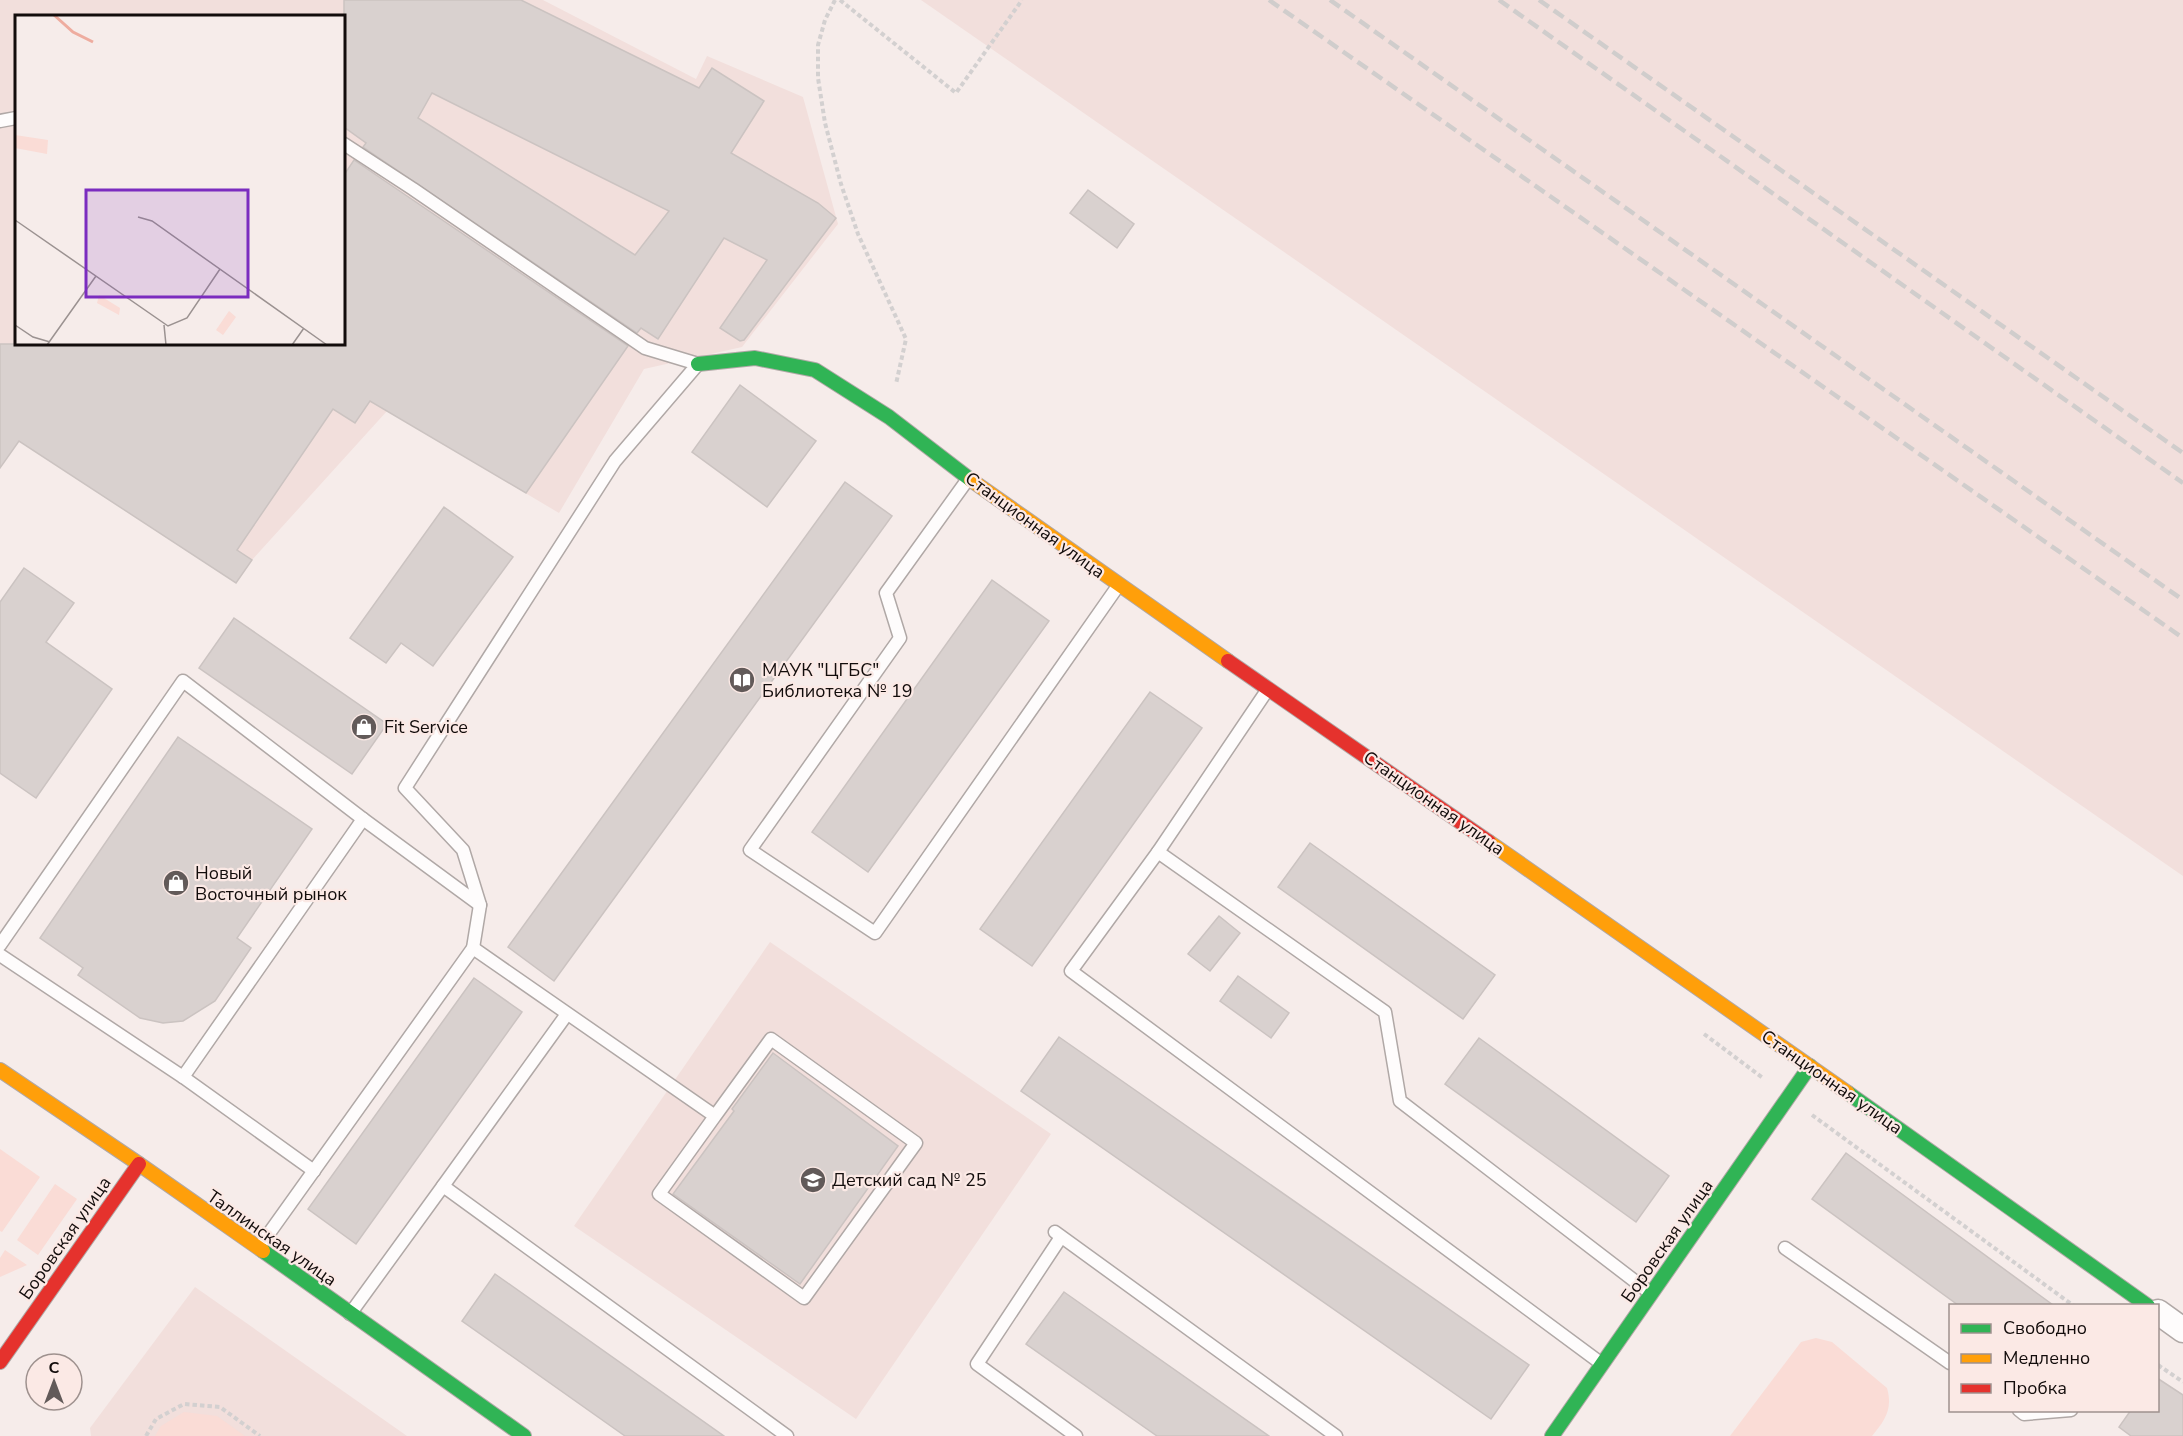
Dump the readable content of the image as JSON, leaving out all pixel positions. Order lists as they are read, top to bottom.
{
  "streets": {
    "street": ["Станционная улица", "Боровская улица", "Таллинская улица"]
  },
  "crossings": [
    ["Станционная улица", "Боровская улица"],
    ["Боровская улица", "Таллинская улица"]
  ],
  "places": {
    "library": ["МАУК \"ЦГБС\" Библиотека № 19"],
    "shop": ["Fit Service", "Новый Восточный рынок"],
    "school or university": ["Детский сад № 25"]
  },
  "legend": ["Свободно", "Медленно", "Пробка"],
  "north": "top"
}
